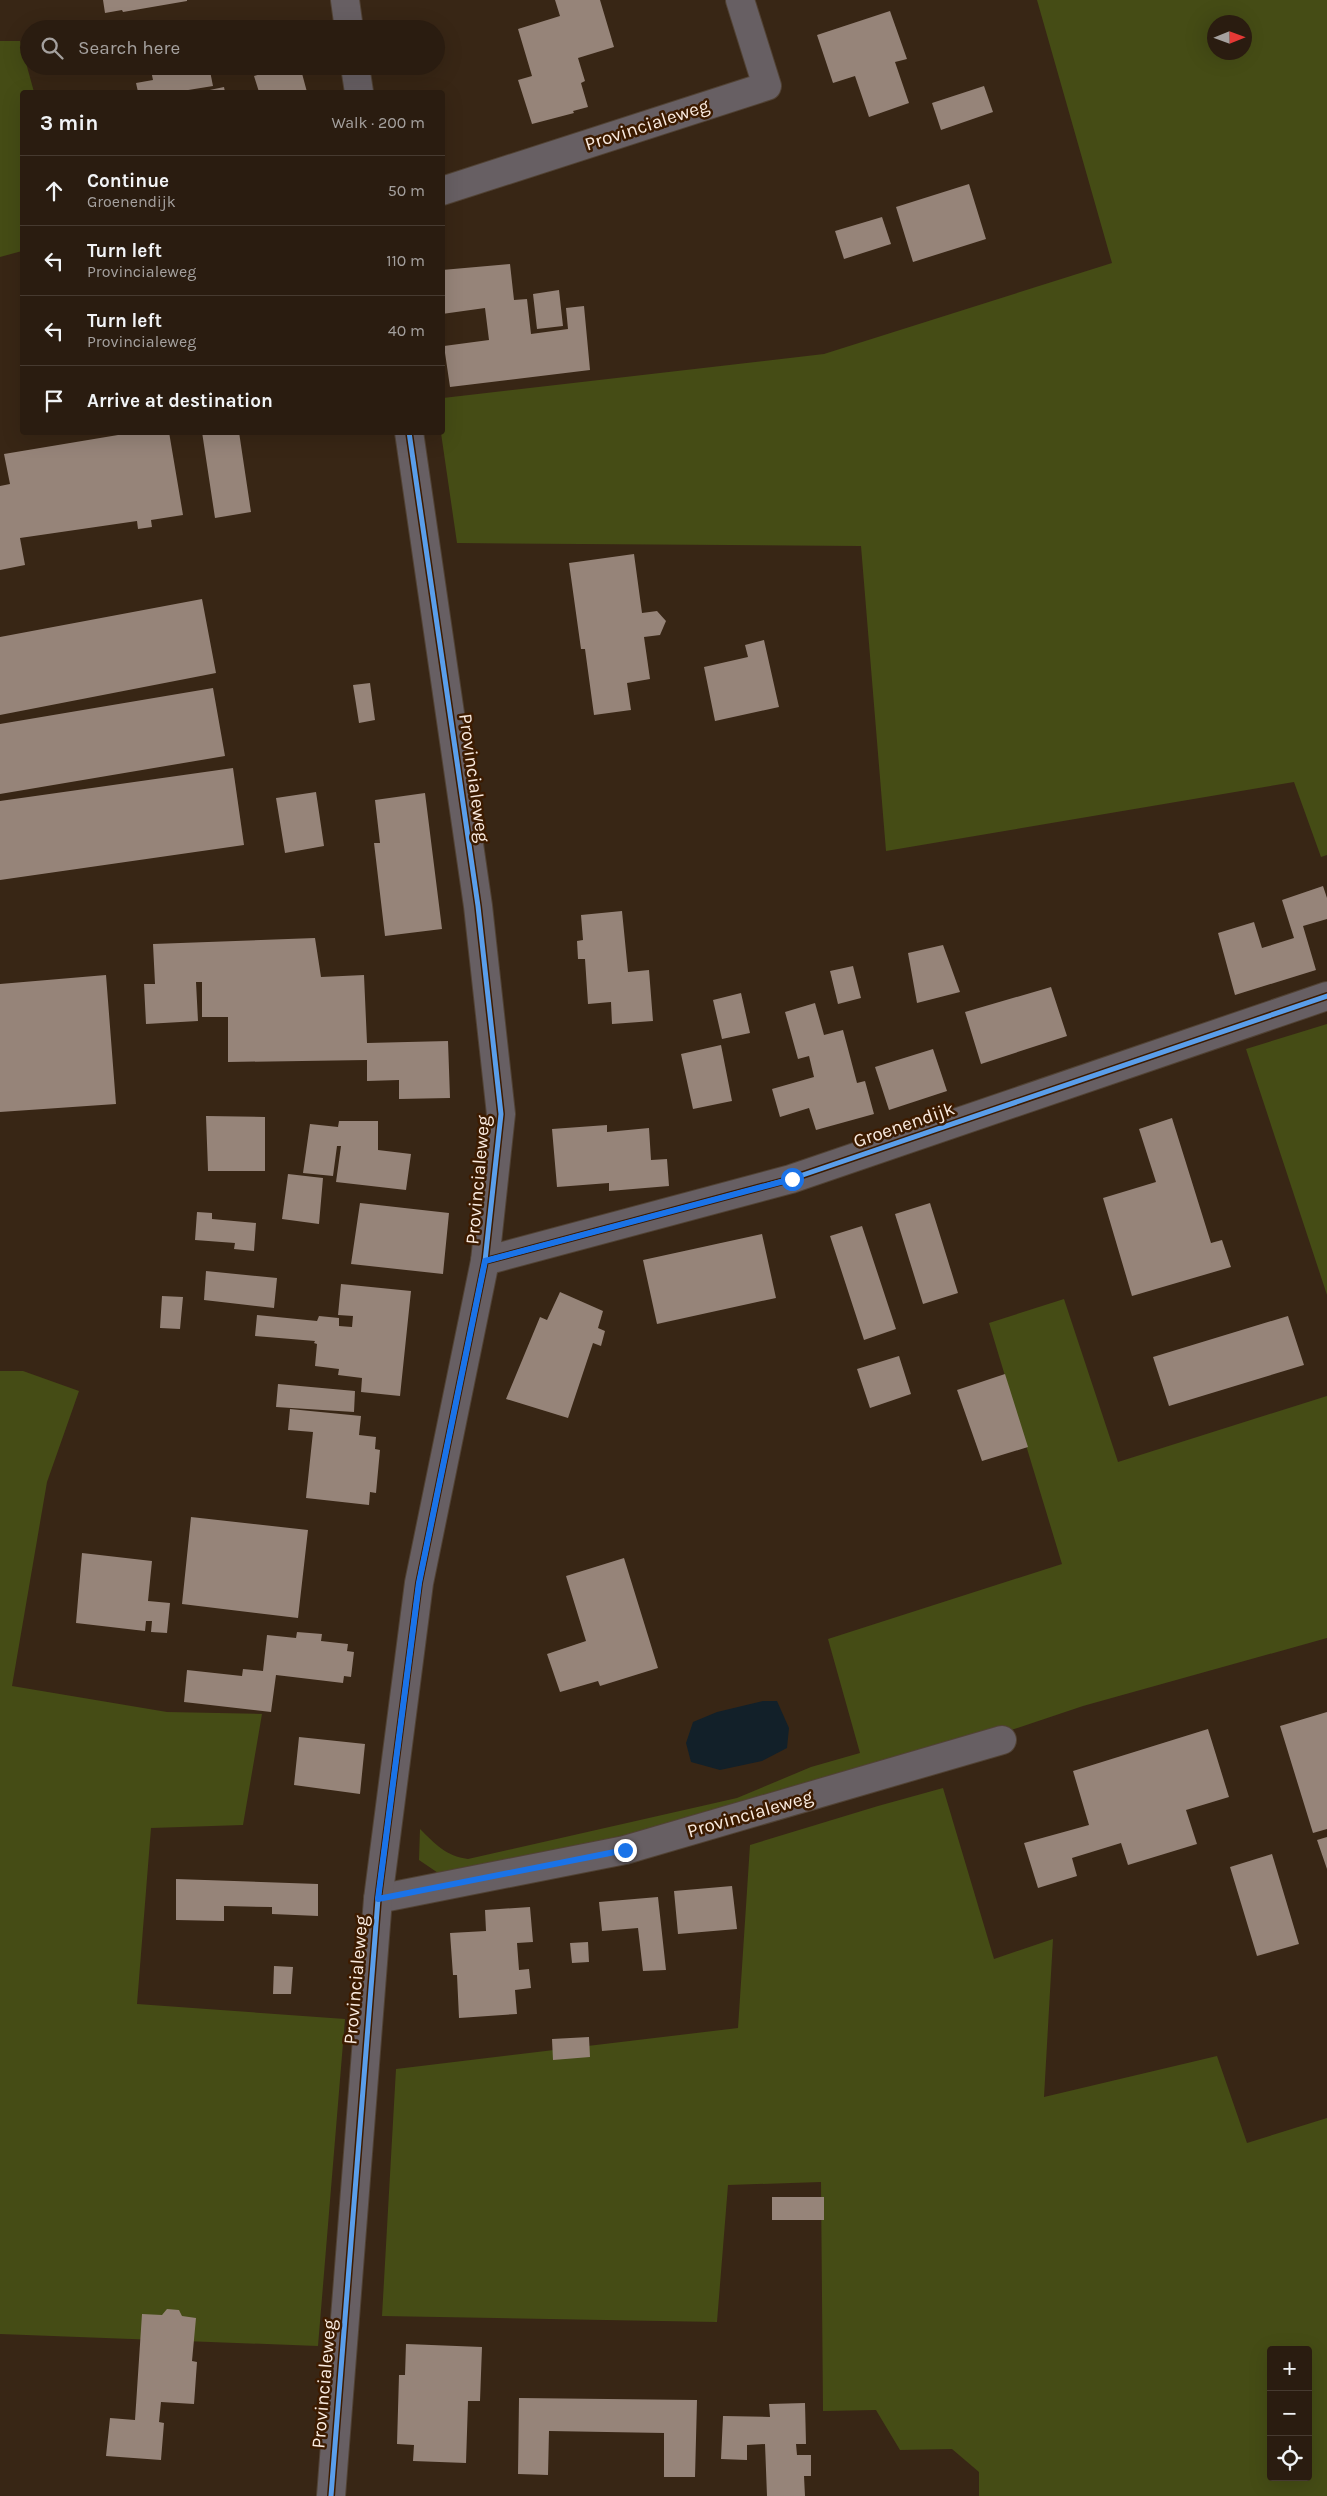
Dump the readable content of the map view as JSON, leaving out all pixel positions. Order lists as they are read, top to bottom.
{
  "streets": {
    "street": ["Provincialeweg", "Groenendijk"]
  },
  "crossings": [
    ["Provincialeweg", "Groenendijk"]
  ],
  "north": "right",
  "page": {
    "search": "Search here",
    "heading": ["3 min", "Walk · 200 m"],
    "list": [
      ["Continue", "Groenendijk", "50 m"],
      ["Turn left", "Provincialeweg", "110 m"],
      ["Turn left", "Provincialeweg", "40 m"],
      "Arrive at destination"
    ],
    "map_buttons": ["+", "−"]
  }
}
